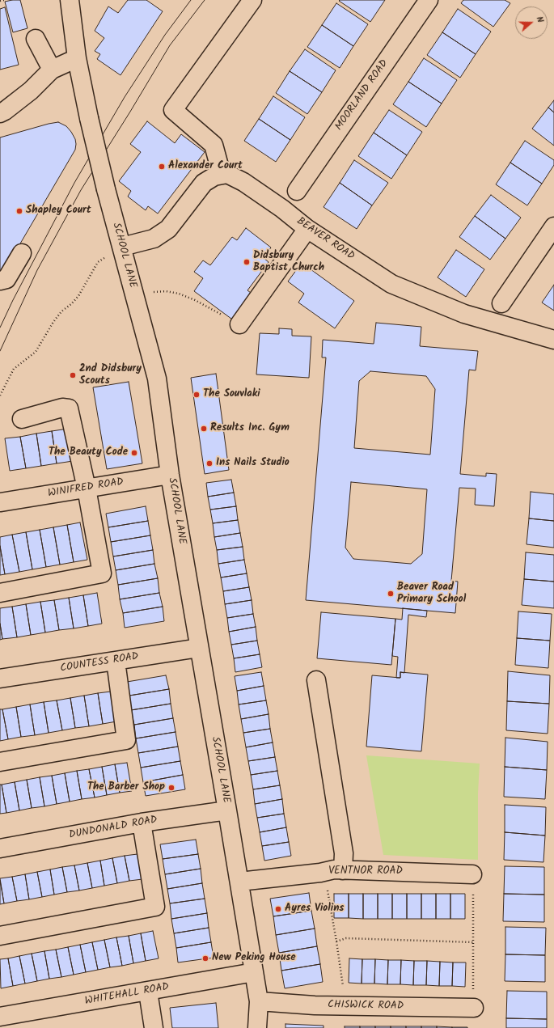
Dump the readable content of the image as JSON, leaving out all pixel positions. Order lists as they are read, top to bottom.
{
  "streets": {
    "street": [
      "MOORLAND ROAD",
      "BEAVER ROAD",
      "SCHOOL LANE",
      "WINIFRED ROAD",
      "COUNTESS ROAD",
      "DUNDONALD ROAD",
      "VENTNOR ROAD",
      "WHITEHALL ROAD",
      "CHISWICK ROAD"
    ]
  },
  "crossings": [
    ["SCHOOL LANE", "WINIFRED ROAD"],
    ["SCHOOL LANE", "COUNTESS ROAD"],
    ["SCHOOL LANE", "DUNDONALD ROAD"],
    ["SCHOOL LANE", "VENTNOR ROAD"],
    ["SCHOOL LANE", "WHITEHALL ROAD"],
    ["SCHOOL LANE", "CHISWICK ROAD"]
  ],
  "places": [
    "Alexander Court",
    "Shapley Court",
    "Didsbury Baptist Church",
    "2nd Didsbury Scouts",
    "The Souvlaki",
    "Results Inc. Gym",
    "The Beauty Code",
    "Ins Nails Studio",
    "Beaver Road Primary School",
    "The Barber Shop",
    "Ayres Violins",
    "New Peking House"
  ],
  "north": "right"
}
